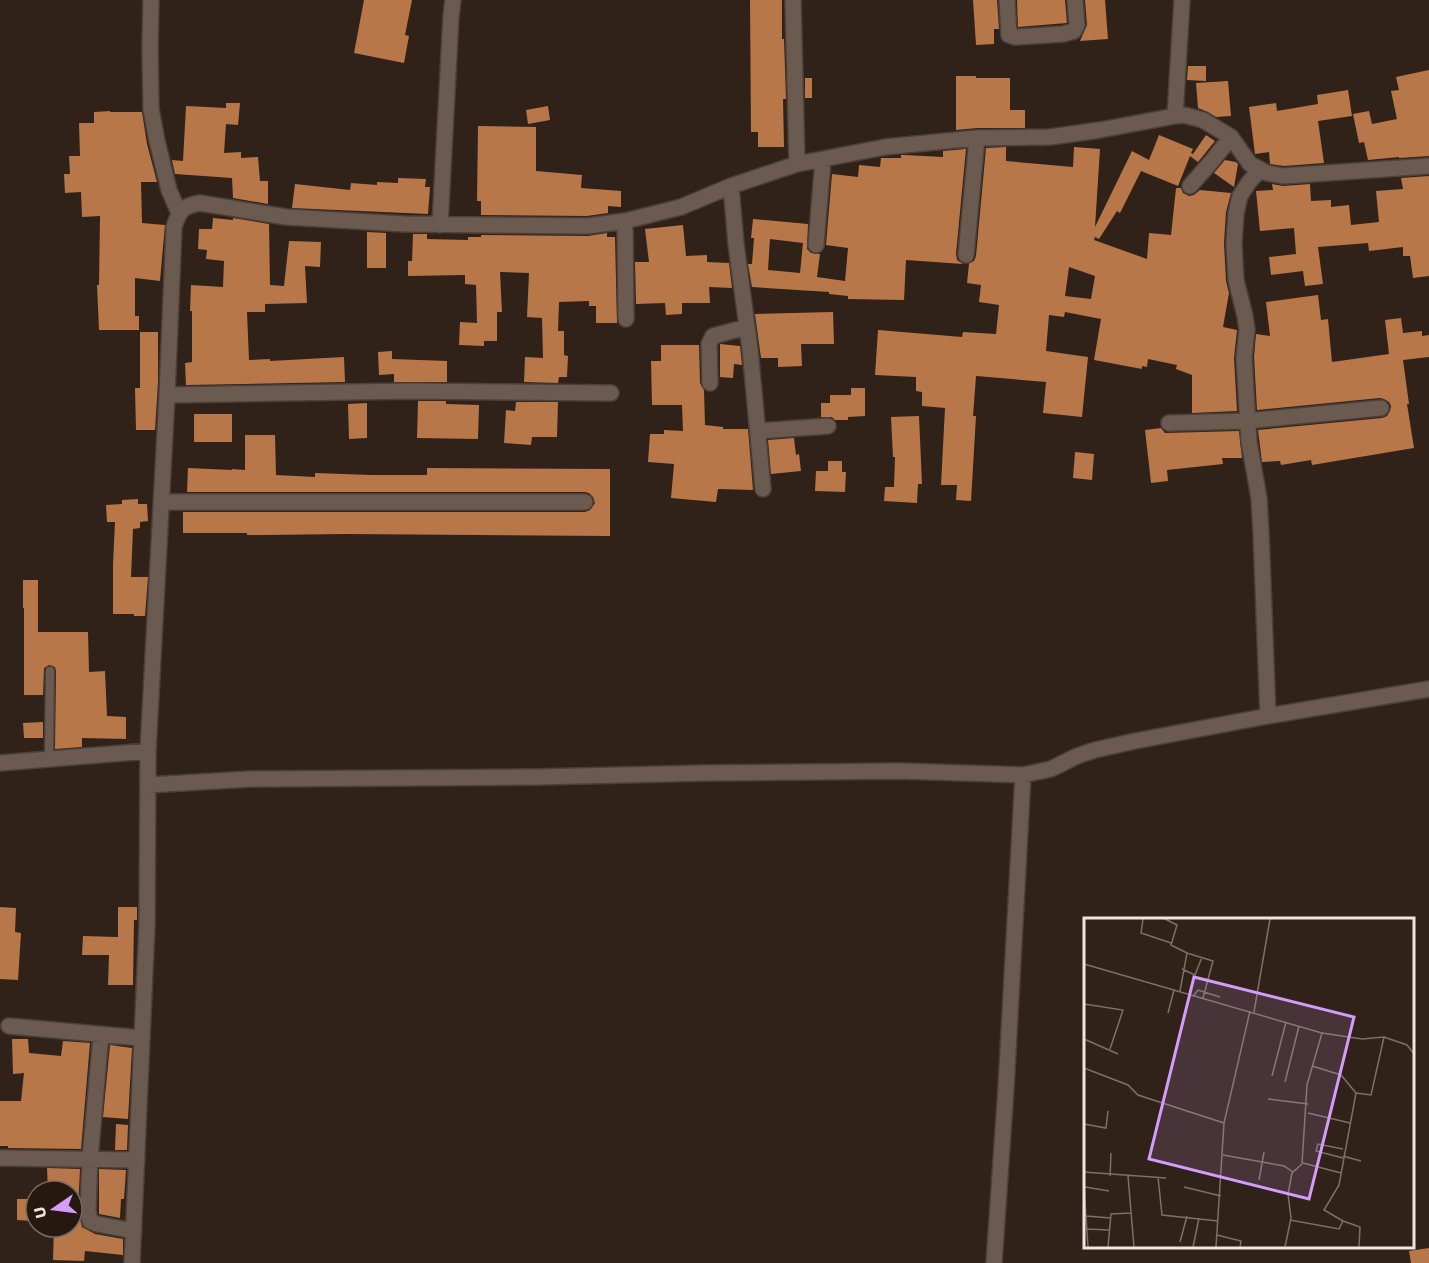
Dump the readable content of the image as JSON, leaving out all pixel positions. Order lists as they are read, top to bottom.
{
  "north": "left"
}
